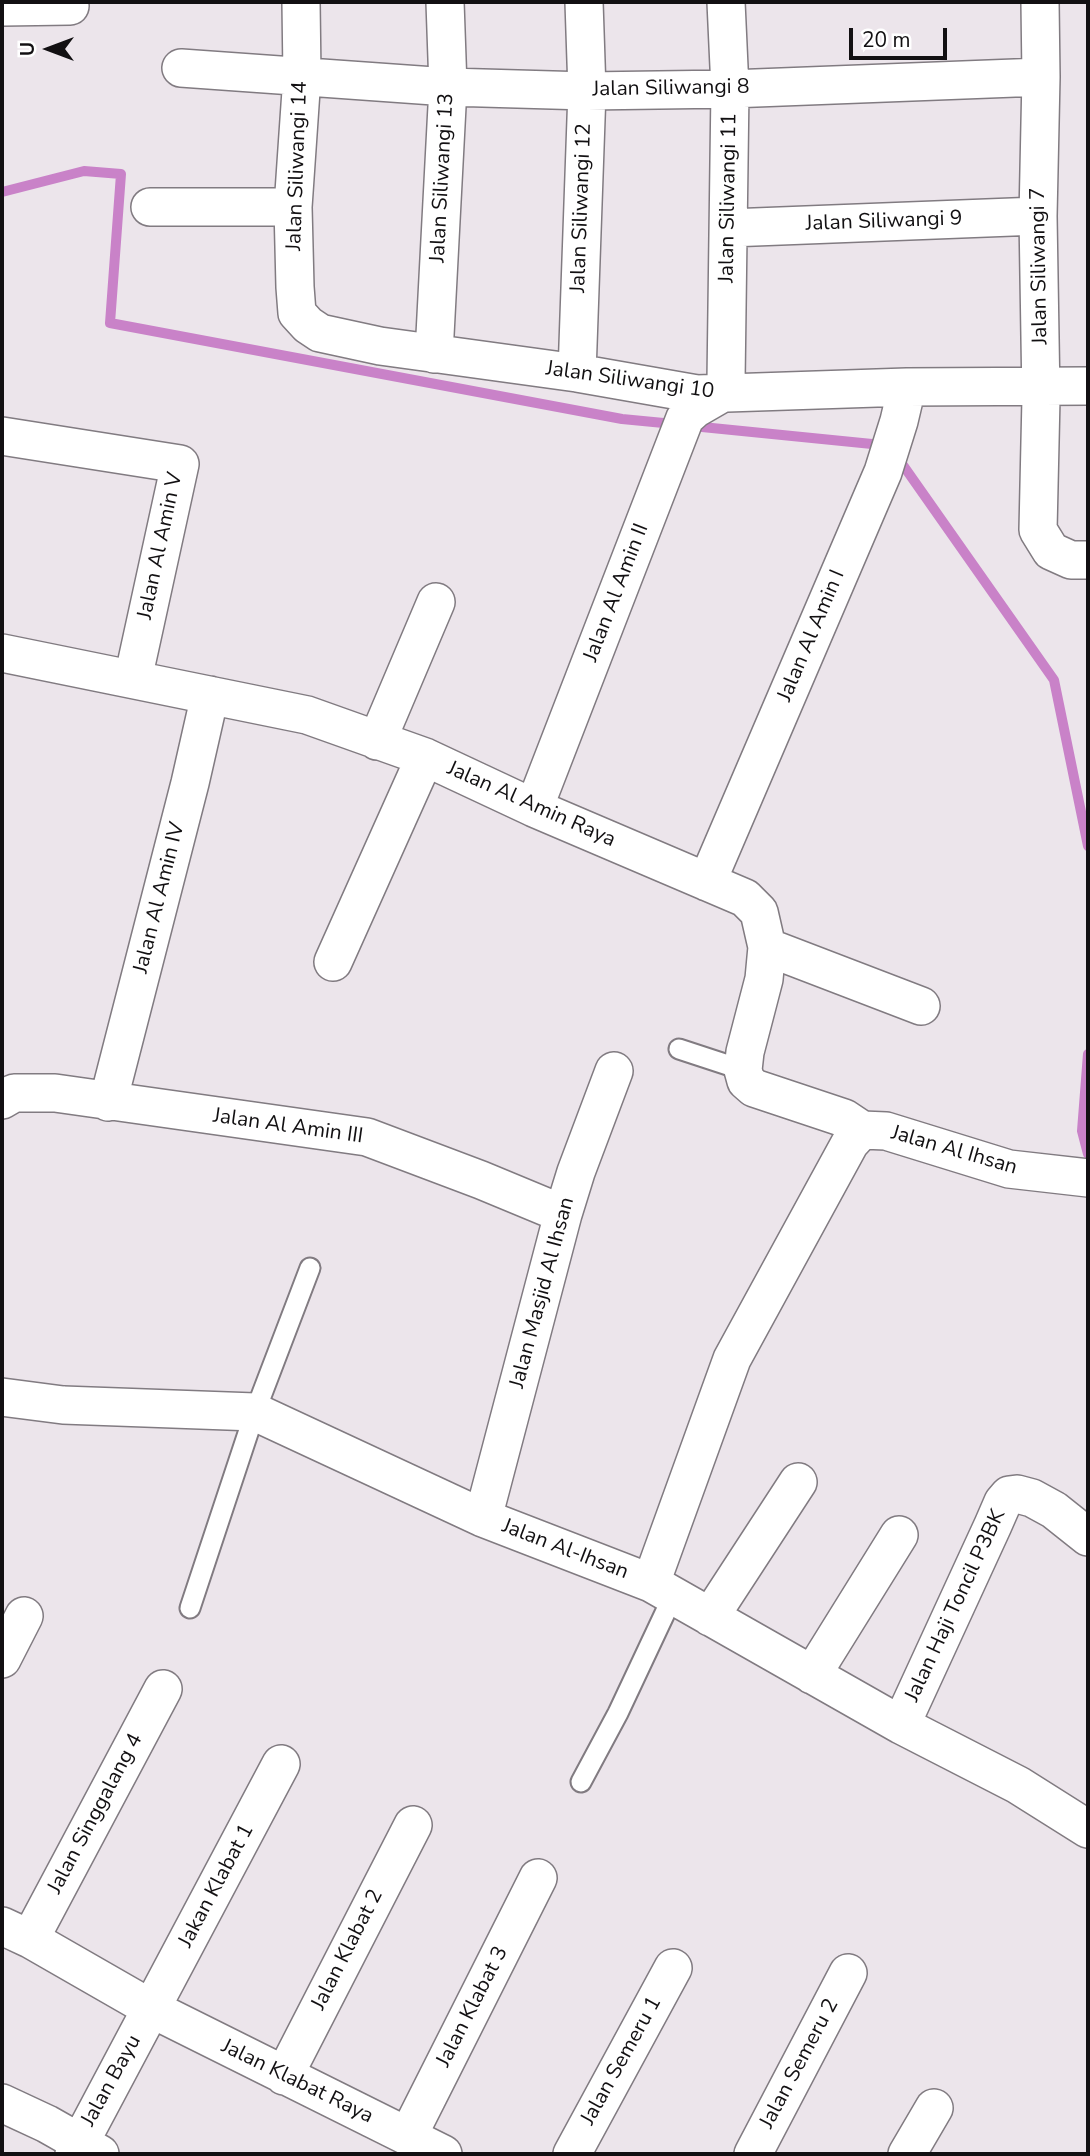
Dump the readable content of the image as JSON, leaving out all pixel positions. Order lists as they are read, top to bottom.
{
  "streets": {
    "street": [
      "Jalan Siliwangi 8",
      "Jalan Siliwangi 14",
      "Jalan Siliwangi 13",
      "Jalan Siliwangi 11",
      "Jalan Siliwangi 12",
      "Jalan Siliwangi 9",
      "Jalan Siliwangi 7",
      "Jalan Siliwangi 10",
      "Jalan Al Amin V",
      "Jalan Al Amin II",
      "Jalan Al Amin I",
      "Jalan Al Amin Raya",
      "Jalan Al Amin IV",
      "Jalan Al Amin III",
      "Jalan Al Ihsan",
      "Jalan Masjid Al Ihsan",
      "Jalan Al-Ihsan",
      "Jalan Haji Toncil P3BK",
      "Jalan Singgalang 4",
      "Jakan Klabat 1",
      "Jalan Klabat 2",
      "Jalan Klabat 3",
      "Jalan Semeru 1",
      "Jalan Semeru 2",
      "Jalan Bayu",
      "Jalan Klabat Raya"
    ]
  },
  "crossings": [
    ["Jalan Siliwangi 8", "Jalan Siliwangi 14"],
    ["Jalan Siliwangi 8", "Jalan Siliwangi 13"],
    ["Jalan Siliwangi 8", "Jalan Siliwangi 11"],
    ["Jalan Siliwangi 8", "Jalan Siliwangi 12"],
    ["Jalan Siliwangi 8", "Jalan Siliwangi 7"],
    ["Jalan Siliwangi 14", "Jalan Siliwangi 10"],
    ["Jalan Siliwangi 13", "Jalan Siliwangi 10"],
    ["Jalan Siliwangi 11", "Jalan Siliwangi 9"],
    ["Jalan Siliwangi 11", "Jalan Siliwangi 10"],
    ["Jalan Siliwangi 11", "Jalan Al Amin II"],
    ["Jalan Siliwangi 12", "Jalan Siliwangi 10"],
    ["Jalan Siliwangi 9", "Jalan Siliwangi 7"],
    ["Jalan Siliwangi 7", "Jalan Siliwangi 10"],
    ["Jalan Siliwangi 10", "Jalan Al Amin II"],
    ["Jalan Siliwangi 10", "Jalan Al Amin I"],
    ["Jalan Al Amin V", "Jalan Al Amin Raya"],
    ["Jalan Al Amin II", "Jalan Al Amin Raya"],
    ["Jalan Al Amin I", "Jalan Al Amin Raya"],
    ["Jalan Al Amin Raya", "Jalan Al Amin IV"],
    ["Jalan Al Amin IV", "Jalan Al Amin III"],
    ["Jalan Al Amin III", "Jalan Masjid Al Ihsan"],
    ["Jalan Masjid Al Ihsan", "Jalan Al-Ihsan"],
    ["Jalan Al-Ihsan", "Jalan Haji Toncil P3BK"],
    ["Jalan Singgalang 4", "Jalan Klabat Raya"],
    ["Jakan Klabat 1", "Jalan Bayu"],
    ["Jakan Klabat 1", "Jalan Klabat Raya"],
    ["Jalan Klabat 2", "Jalan Klabat Raya"],
    ["Jalan Klabat 3", "Jalan Klabat Raya"],
    ["Jalan Bayu", "Jalan Klabat Raya"]
  ],
  "scale_bar": "20 m",
  "north": "left"
}
